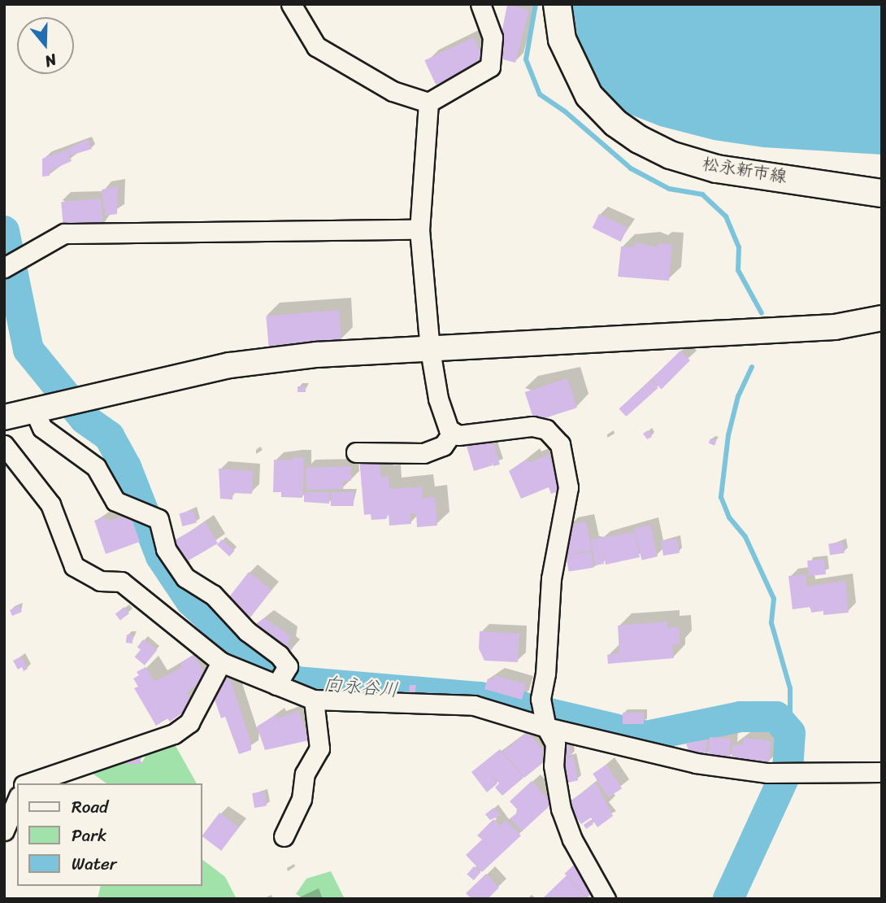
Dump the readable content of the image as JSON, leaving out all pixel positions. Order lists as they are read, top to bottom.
{
  "streets": {
    "main road": ["松永新市線"]
  },
  "water": ["向永谷川"],
  "legend": ["Road", "Park", "Water"],
  "north": "bottom"
}
